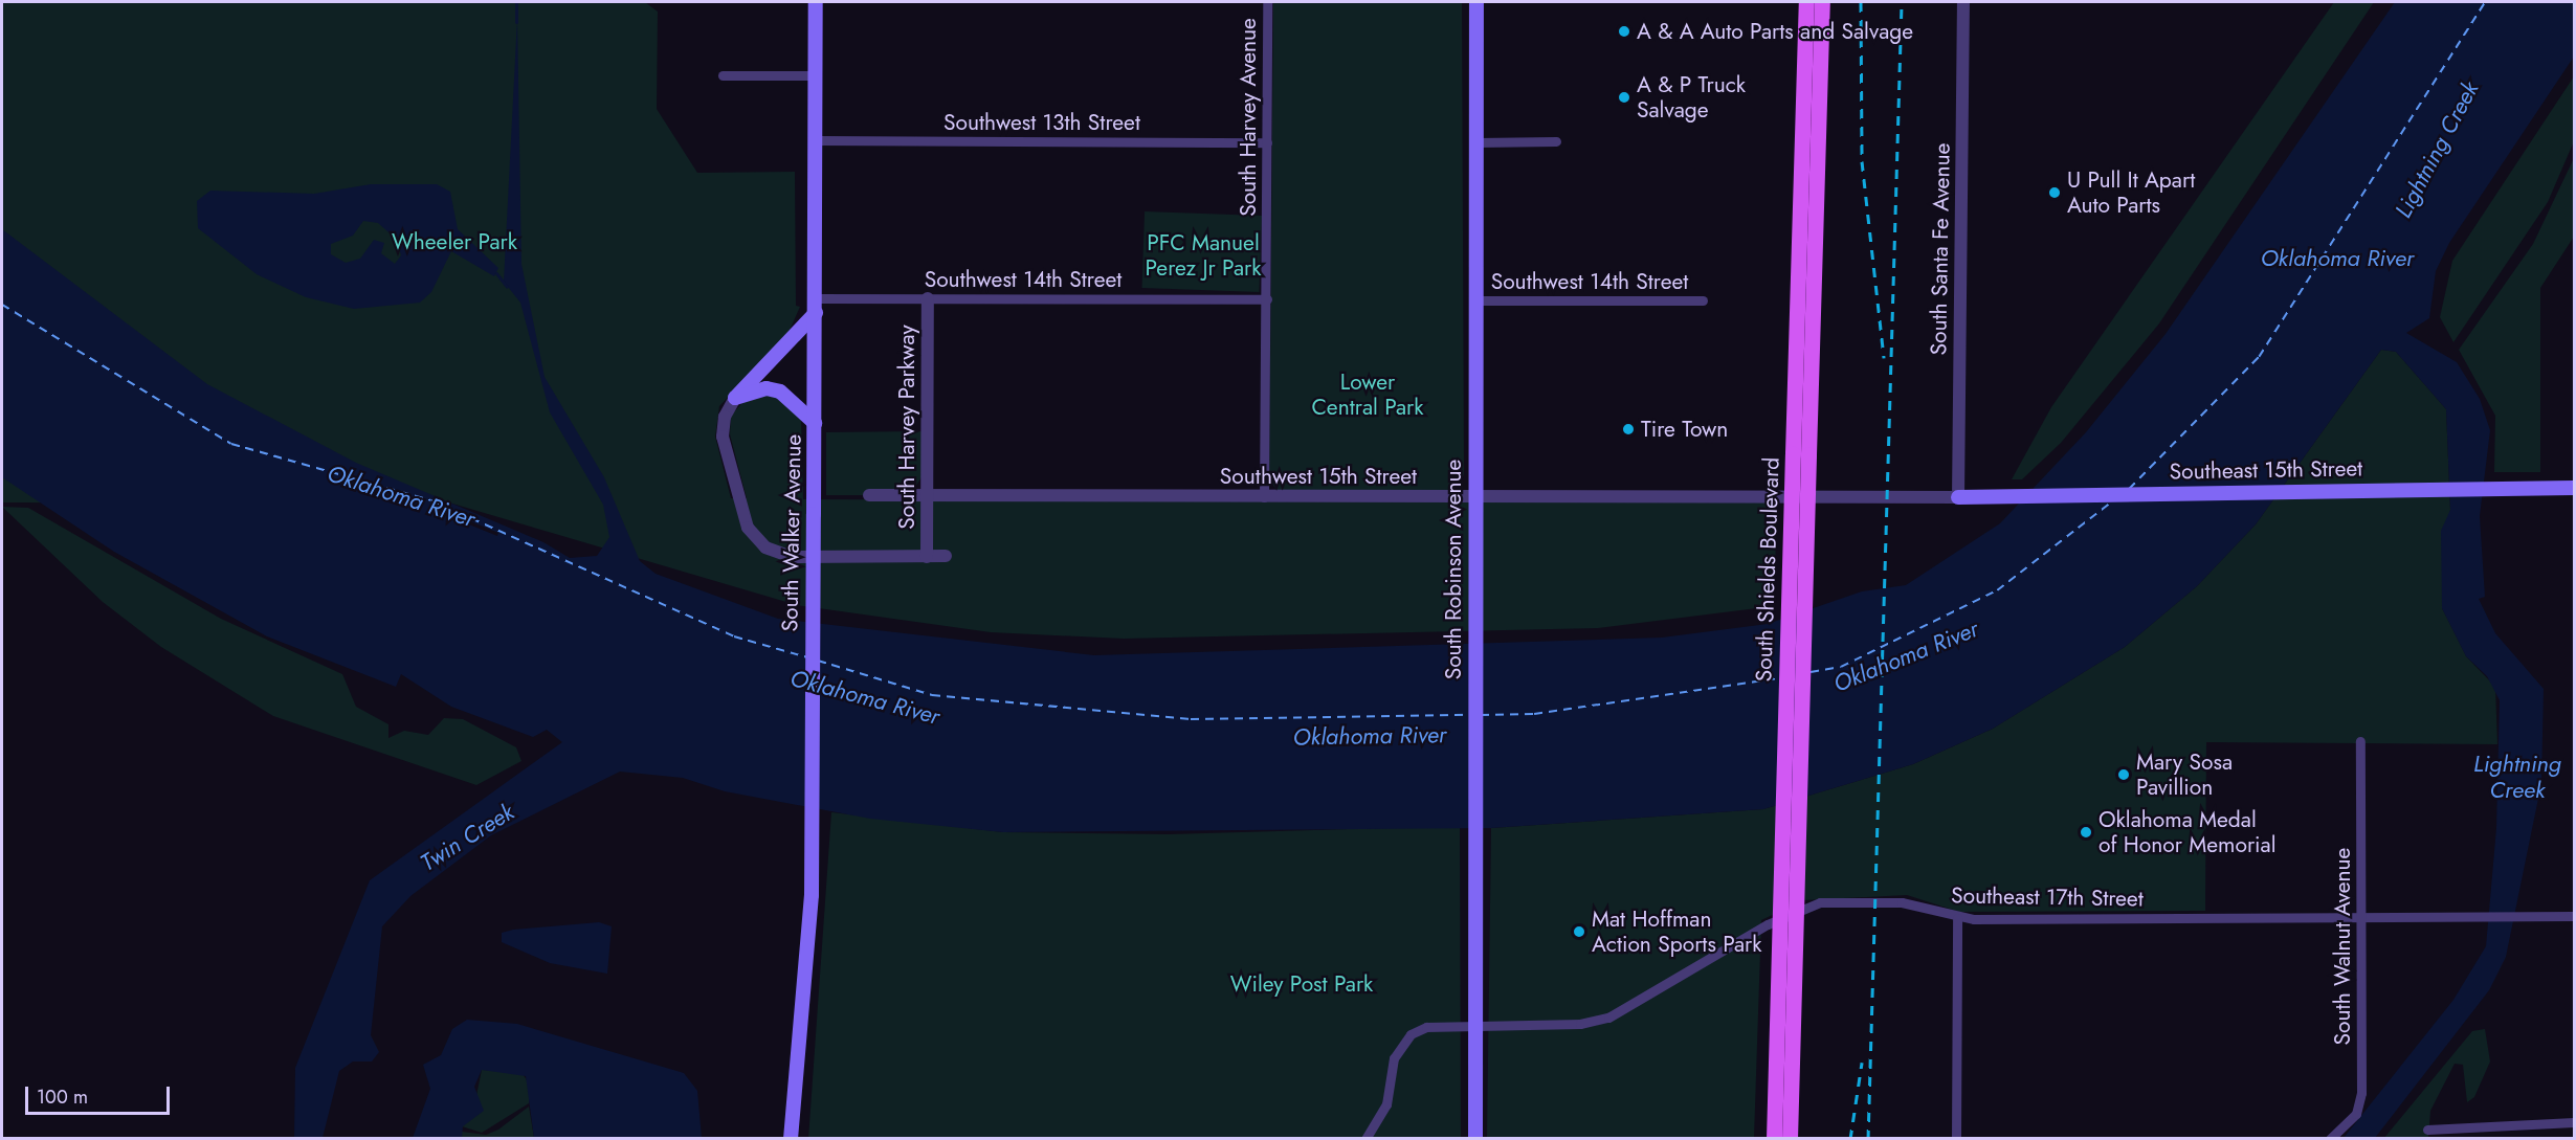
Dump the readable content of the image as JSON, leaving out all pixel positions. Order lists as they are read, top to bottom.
{
  "streets": {
    "main road": [
      "Southeast 15th Street",
      "South Walker Avenue",
      "South Robinson Avenue",
      "South Shields Boulevard"
    ],
    "street": [
      "South Harvey Avenue",
      "Southwest 13th Street",
      "South Santa Fe Avenue",
      "Southwest 14th Street",
      "South Harvey Parkway",
      "Southwest 15th Street",
      "Southeast 17th Street",
      "South Walnut Avenue"
    ]
  },
  "crossings": [
    ["South Harvey Avenue", "Southwest 13th Street"],
    ["South Harvey Avenue", "Southwest 14th Street"],
    ["South Harvey Avenue", "Southwest 15th Street"],
    ["Southwest 13th Street", "South Walker Avenue"],
    ["South Santa Fe Avenue", "Southeast 15th Street"],
    ["South Santa Fe Avenue", "Southwest 15th Street"],
    ["Southwest 14th Street", "South Harvey Parkway"],
    ["Southwest 14th Street", "South Walker Avenue"],
    ["Southwest 14th Street", "South Robinson Avenue"],
    ["South Harvey Parkway", "Southwest 15th Street"],
    ["South Harvey Parkway", "South Walker Avenue"],
    ["Southeast 15th Street", "Southwest 15th Street"],
    ["Southwest 15th Street", "South Robinson Avenue"],
    ["South Robinson Avenue", "Southeast 17th Street"],
    ["Southeast 17th Street", "South Walnut Avenue"]
  ],
  "water": ["Lightning Creek", "Oklahoma River", "Twin Creek"],
  "parks": [
    "Wheeler Park",
    "PFC Manuel Perez Jr Park",
    "Lower Central Park",
    "Wiley Post Park"
  ],
  "places": [
    "A & A Auto Parts and Salvage",
    "A & P Truck Salvage",
    "U Pull It Apart Auto Parts",
    "Tire Town",
    "Mary Sosa Pavillion",
    "Oklahoma Medal of Honor Memorial",
    "Mat Hoffman Action Sports Park"
  ],
  "scale_bar": "100 m"
}
